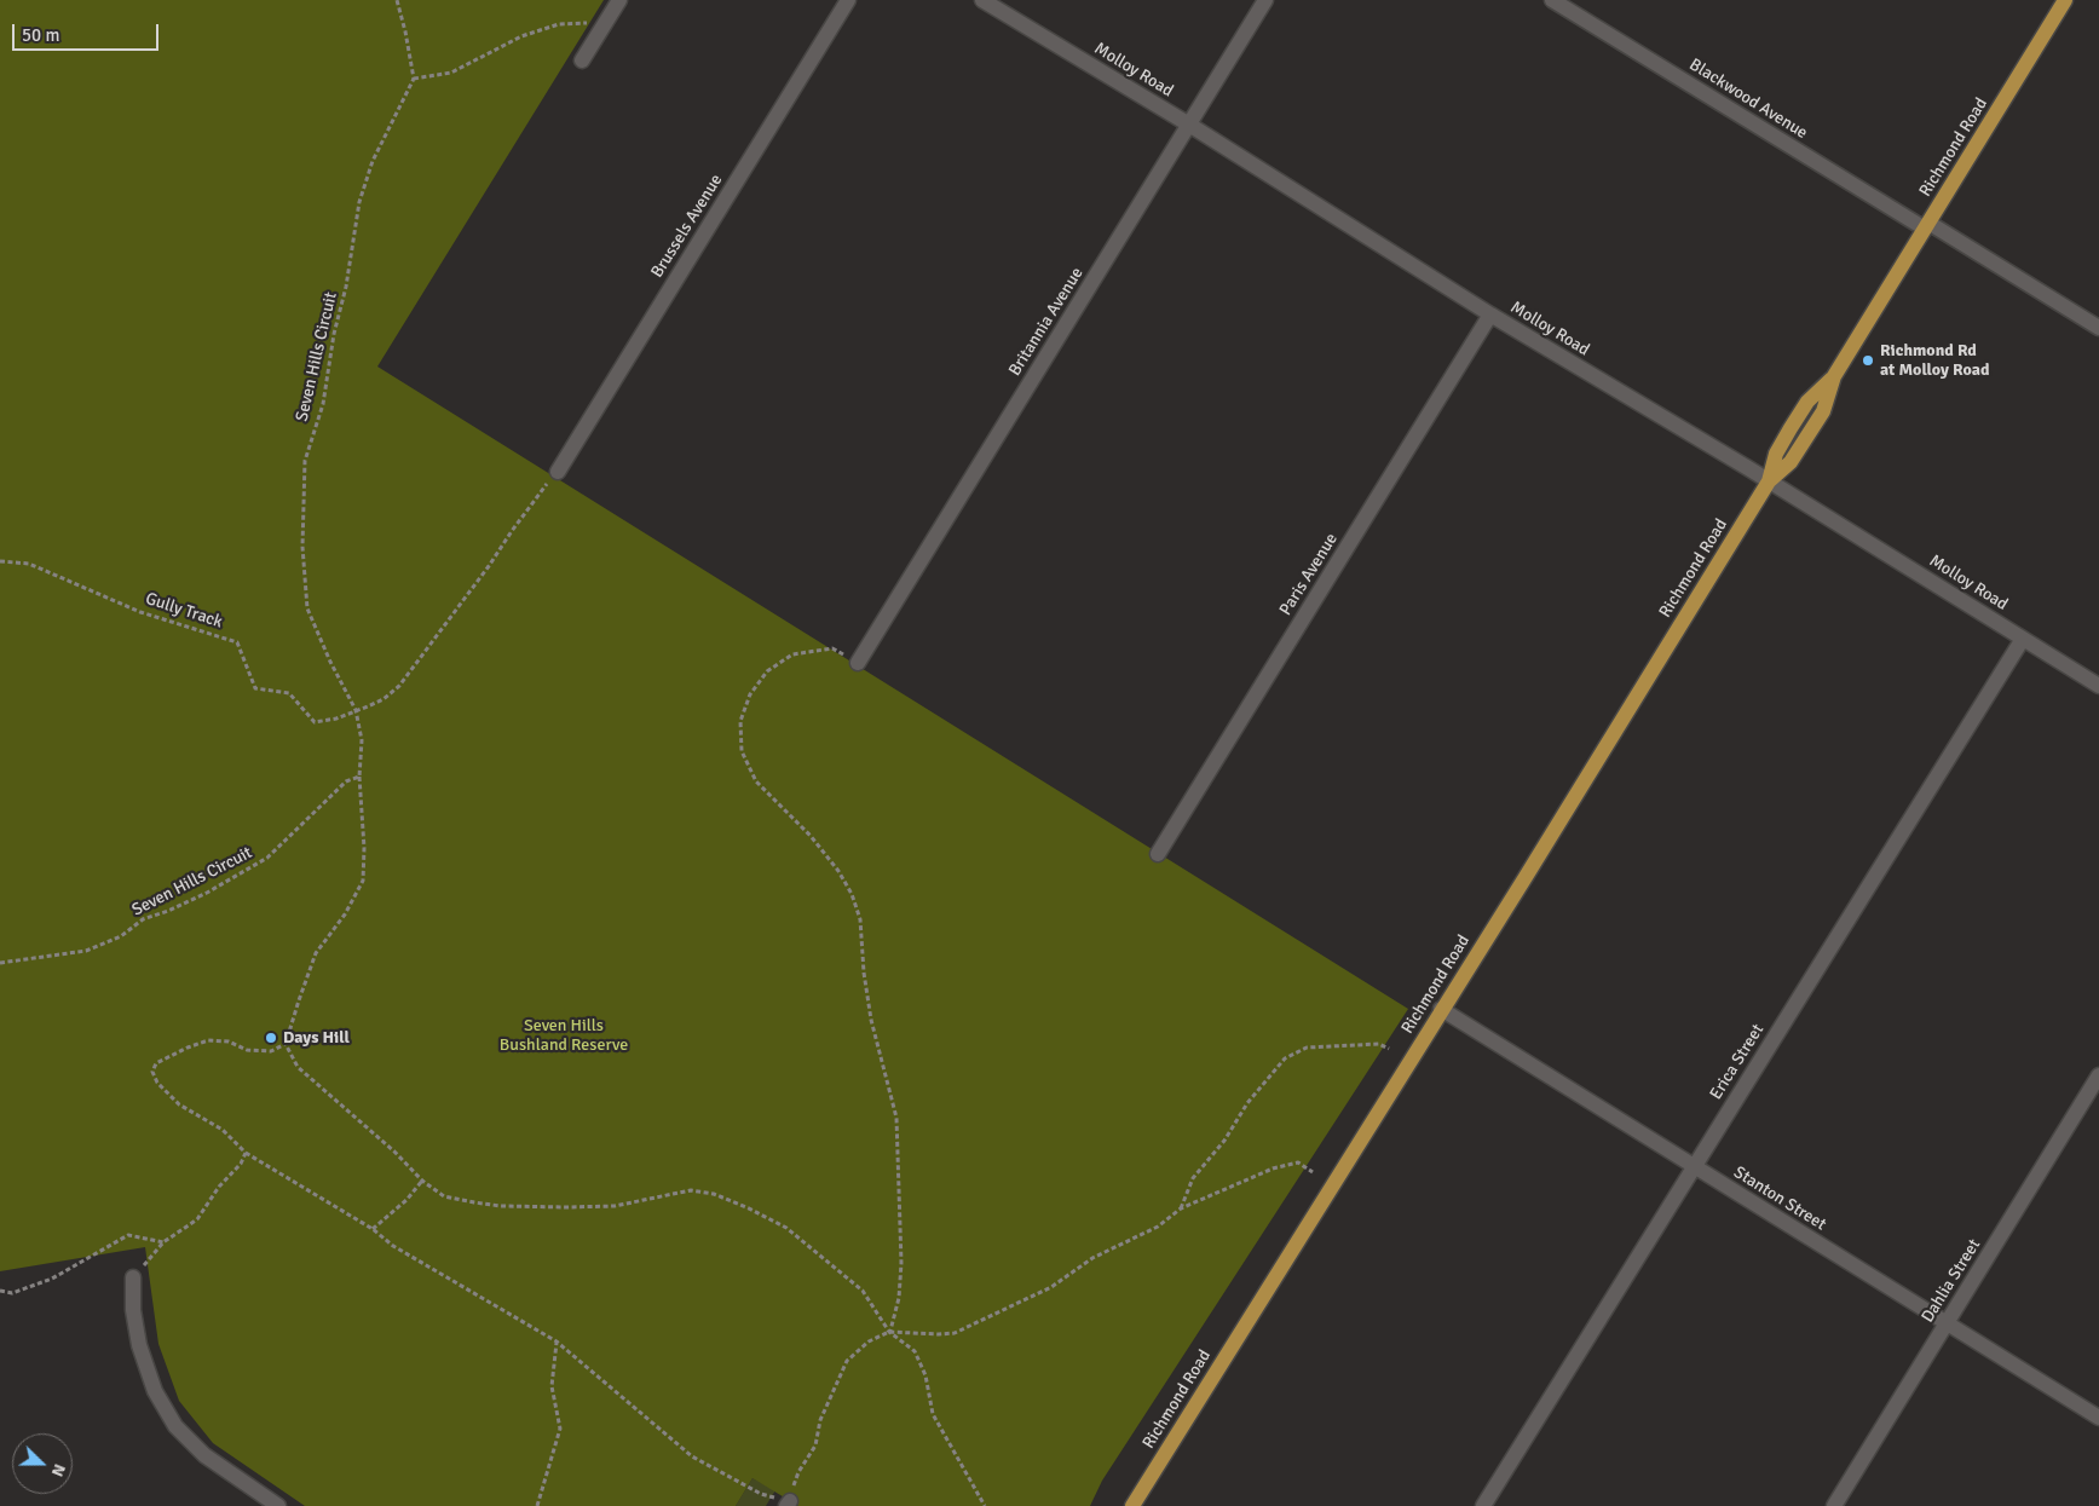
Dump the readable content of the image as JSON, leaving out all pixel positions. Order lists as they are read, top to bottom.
{
  "streets": {
    "main road": ["Richmond Road"],
    "street": [
      "Molloy Road",
      "Blackwood Avenue",
      "Brussels Avenue",
      "Britannia Avenue",
      "Paris Avenue",
      "Erica Street",
      "Stanton Street",
      "Dahlia Street"
    ],
    "path": ["Seven Hills Circuit", "Gully Track"]
  },
  "crossings": [
    ["Molloy Road", "Richmond Road"],
    ["Molloy Road", "Britannia Avenue"],
    ["Molloy Road", "Paris Avenue"],
    ["Molloy Road", "Erica Street"],
    ["Blackwood Avenue", "Richmond Road"],
    ["Richmond Road", "Stanton Street"],
    ["Seven Hills Circuit", "Gully Track"],
    ["Erica Street", "Stanton Street"],
    ["Stanton Street", "Dahlia Street"]
  ],
  "parks": ["Seven Hills Bushland Reserve"],
  "places": ["Richmond Rd at Molloy Road", "Days Hill"],
  "scale_bar": "50 m",
  "north": "right"
}
